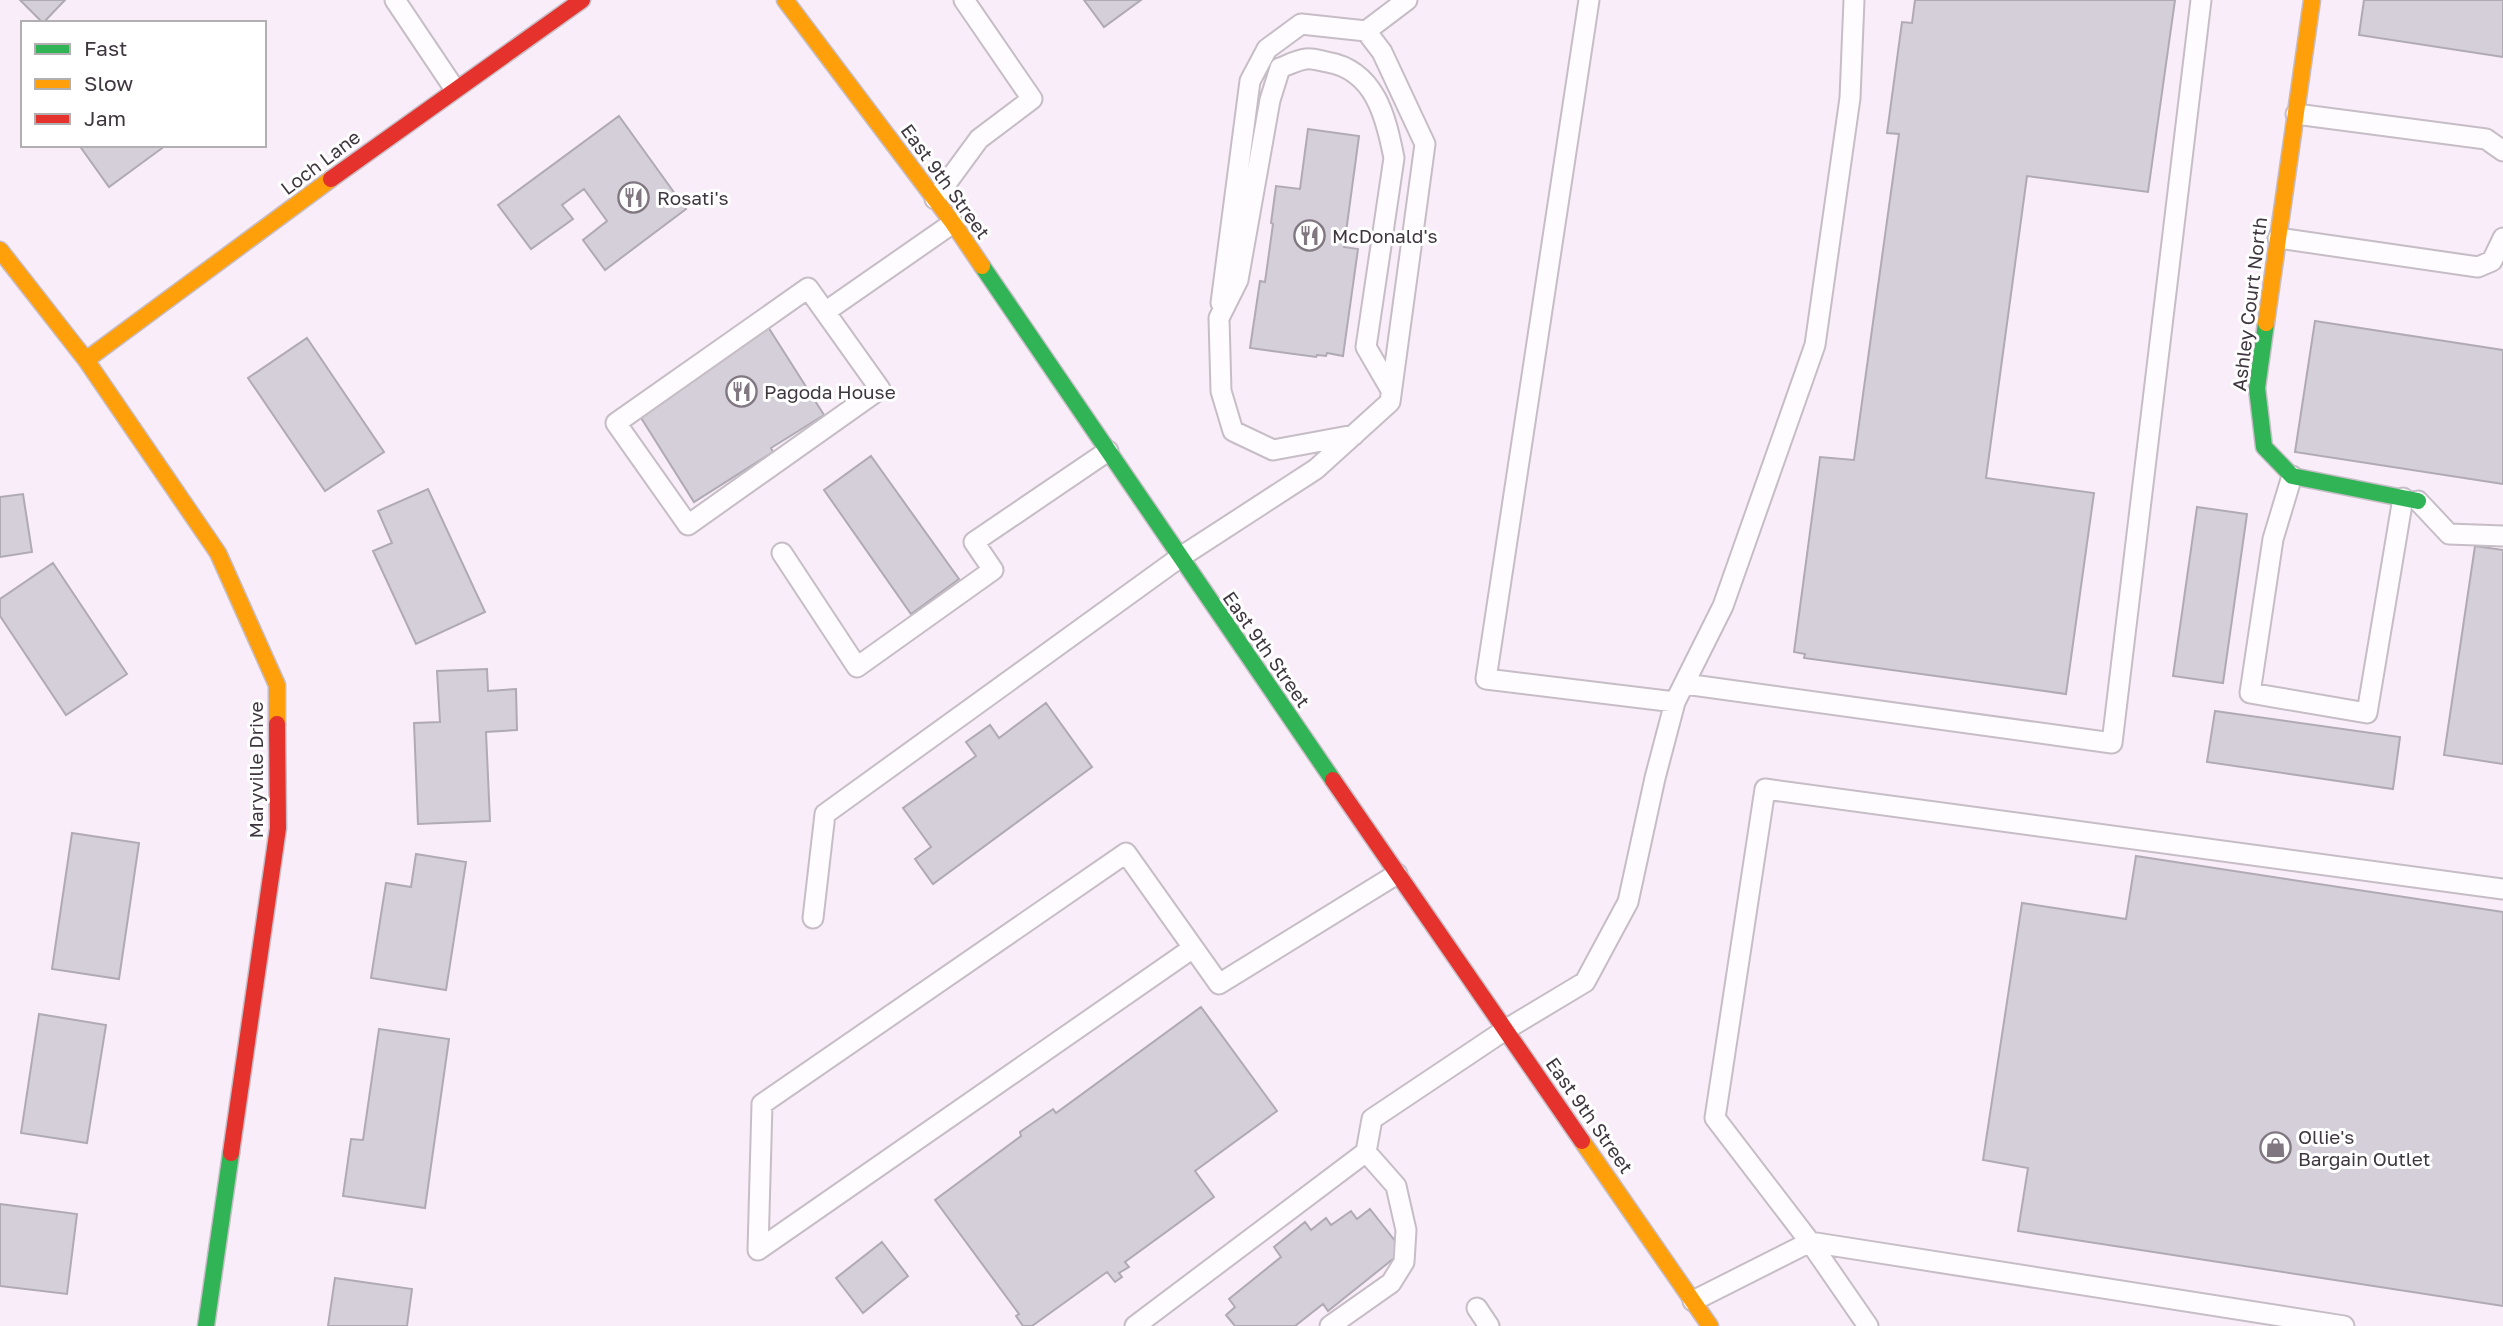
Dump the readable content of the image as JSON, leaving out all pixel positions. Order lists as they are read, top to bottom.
{
  "streets": {
    "street": [
      "Loch Lane",
      "East 9th Street",
      "Ashley Court North",
      "Maryville Drive"
    ]
  },
  "crossings": [
    ["Loch Lane", "Maryville Drive"]
  ],
  "places": {
    "restaurant": ["Rosati's", "McDonald's", "Pagoda House"],
    "shop": ["Ollie's Bargain Outlet"]
  },
  "legend": ["Fast", "Slow", "Jam"]
}
